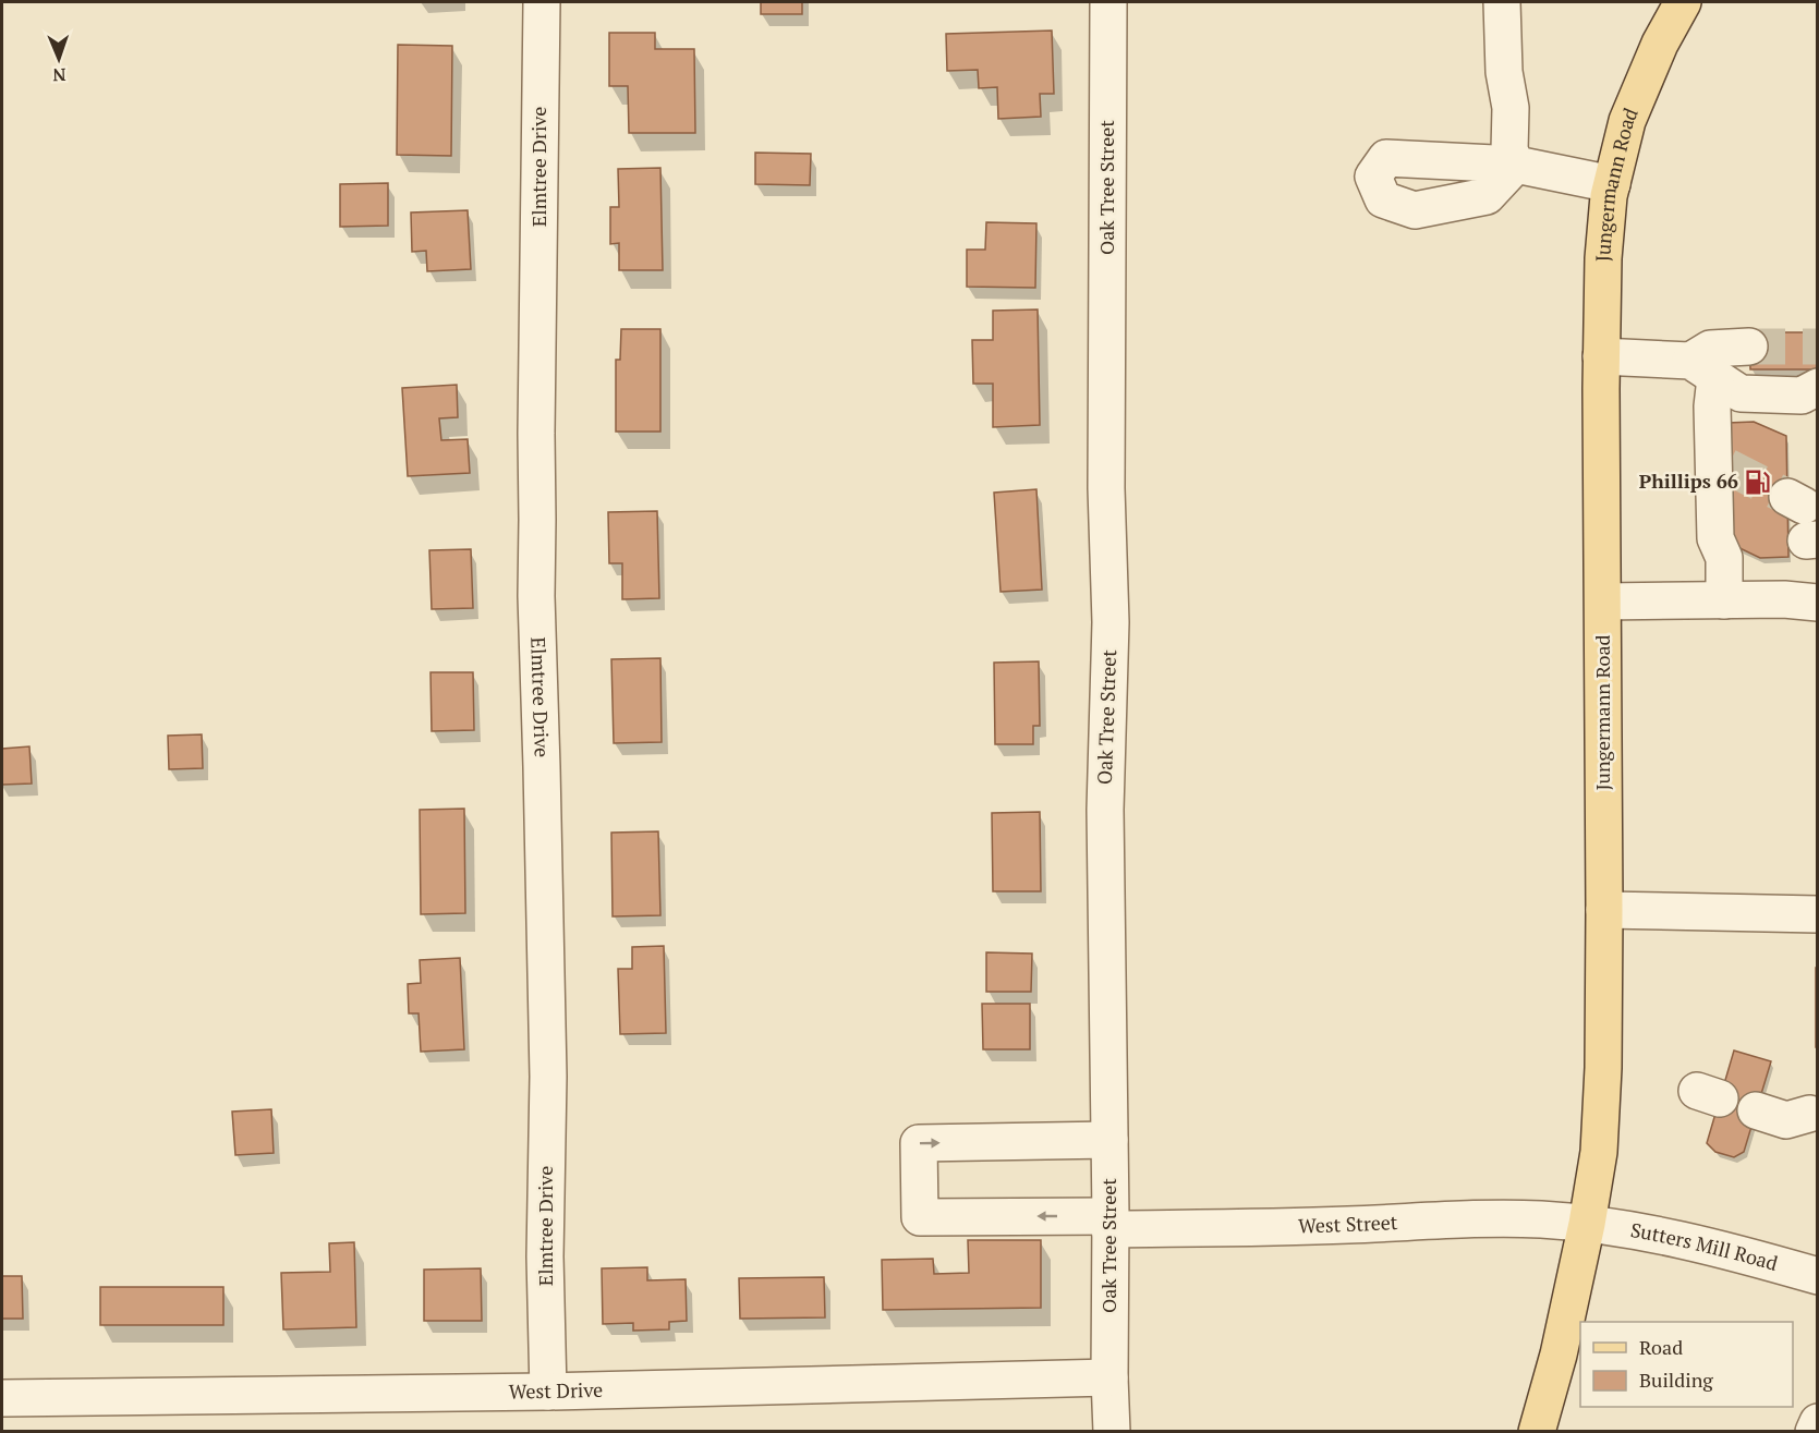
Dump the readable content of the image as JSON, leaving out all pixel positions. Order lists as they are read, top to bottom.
{
  "streets": {
    "main road": ["Jungermann Road"],
    "street": [
      "Elmtree Drive",
      "Oak Tree Street",
      "West Street",
      "Sutters Mill Road",
      "West Drive"
    ]
  },
  "crossings": [
    ["Elmtree Drive", "West Drive"],
    ["Jungermann Road", "West Street"],
    ["Jungermann Road", "Sutters Mill Road"],
    ["Oak Tree Street", "West Street"],
    ["Oak Tree Street", "West Drive"],
    ["West Street", "Sutters Mill Road"]
  ],
  "places": {
    "fuel station": ["Phillips 66"]
  },
  "legend": ["Road", "Building"],
  "north": "bottom"
}
